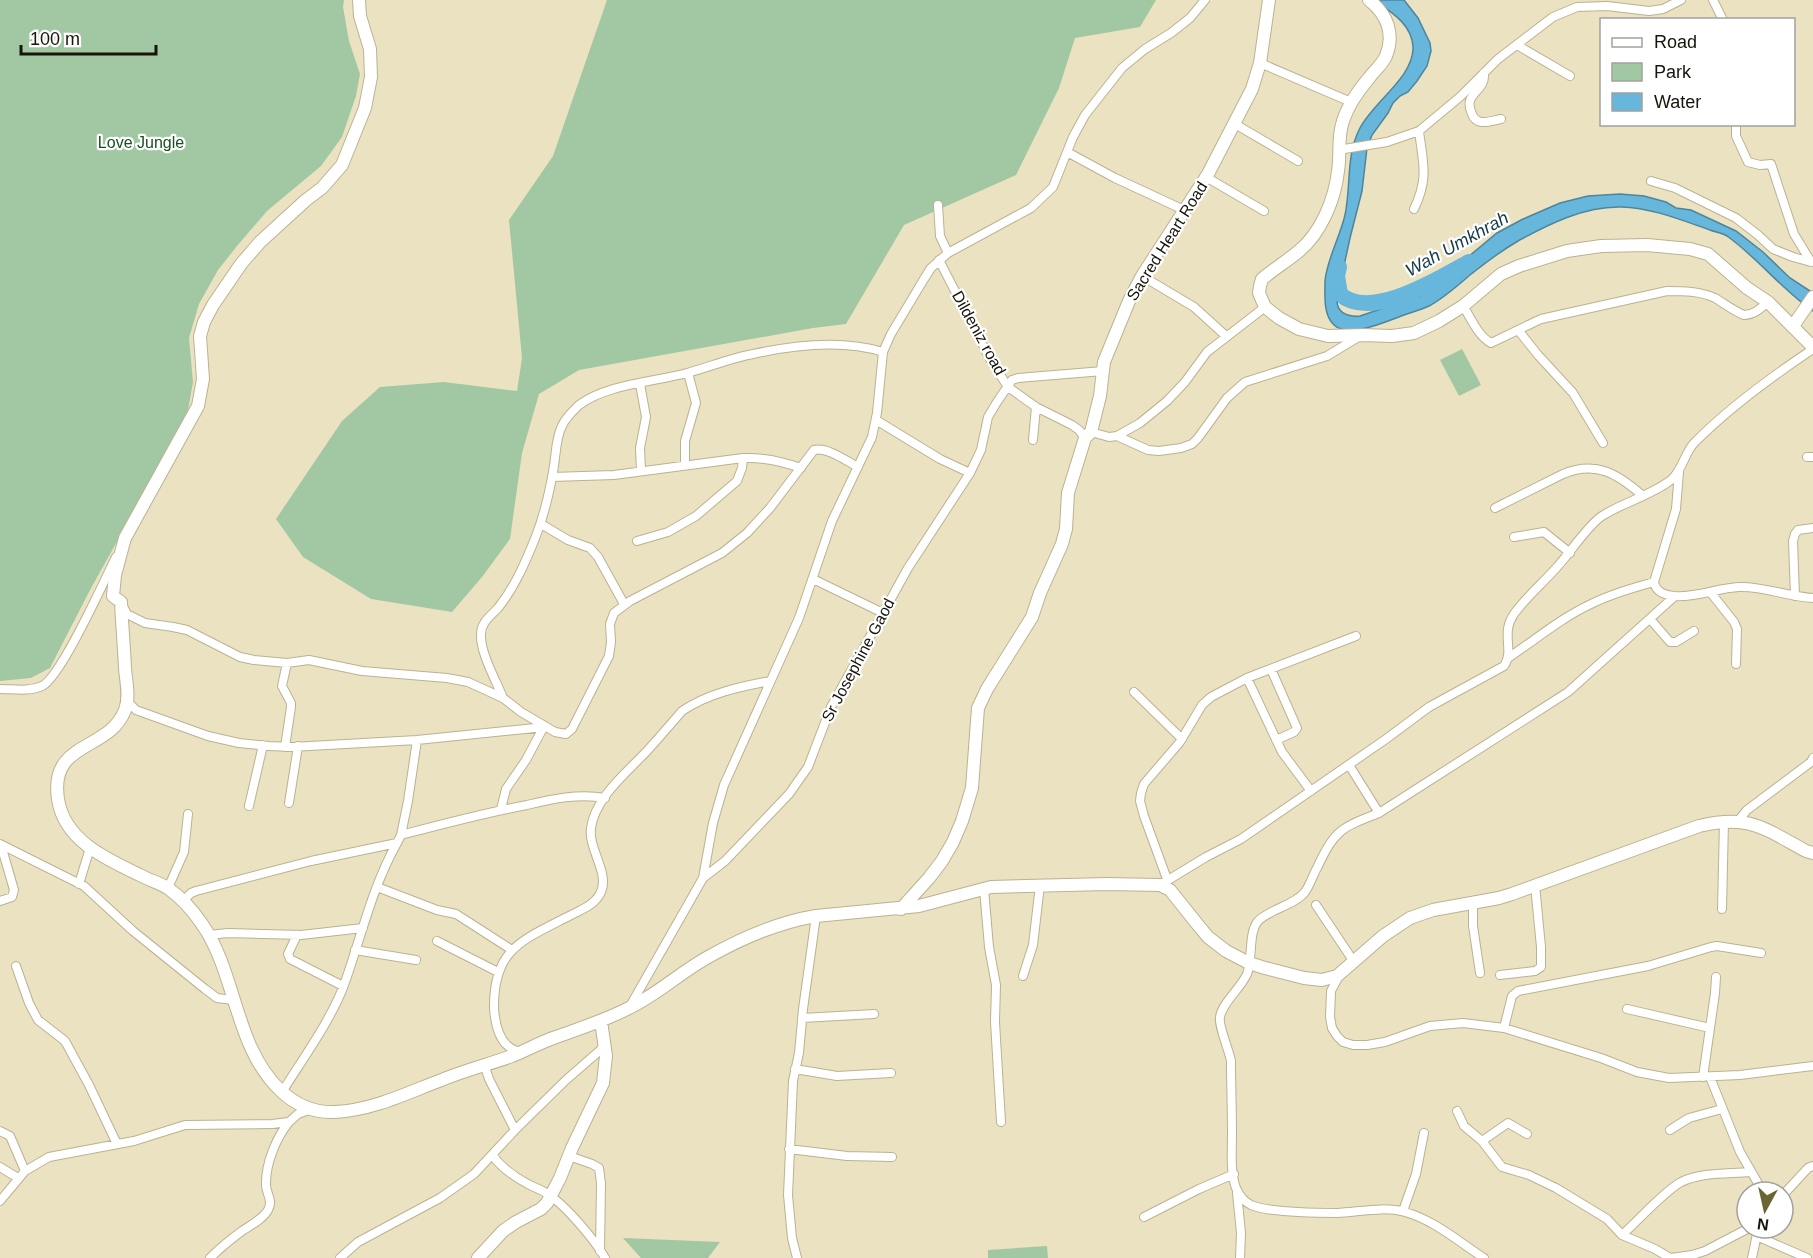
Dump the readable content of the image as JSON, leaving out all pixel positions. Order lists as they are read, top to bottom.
{
  "streets": {
    "street": ["Sacred Heart Road", "Dildeniz road", "Sr Josephine Gaod"]
  },
  "crossings": [
    ["Sacred Heart Road", "Dildeniz road"],
    ["Dildeniz road", "Sr Josephine Gaod"]
  ],
  "water": ["Wah Umkhrah"],
  "parks": ["Love Jungle"],
  "legend": ["Road", "Park", "Water"],
  "scale_bar": "100 m",
  "north": "bottom"
}
